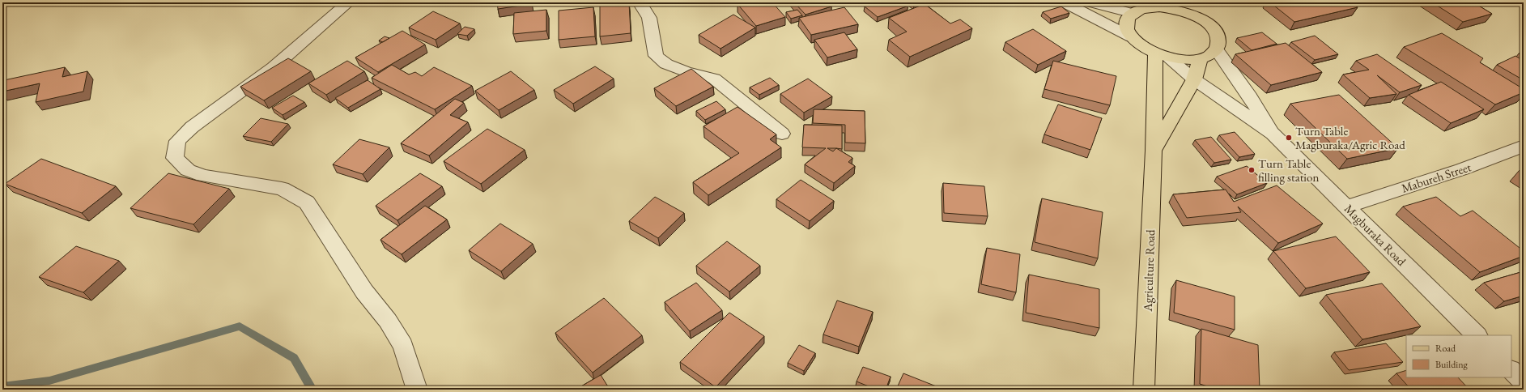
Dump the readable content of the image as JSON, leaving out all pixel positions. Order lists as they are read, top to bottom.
{
  "streets": {
    "main road": ["Agriculture Road"],
    "street": ["Mabureh Street", "Magburaka Road"]
  },
  "crossings": [
    ["Mabureh Street", "Magburaka Road"],
    ["Magburaka Road", "Agriculture Road"]
  ],
  "places": ["Turn Table Magburaka/Agric Road", "Turn Table filling station"],
  "legend": ["Road", "Building"]
}
